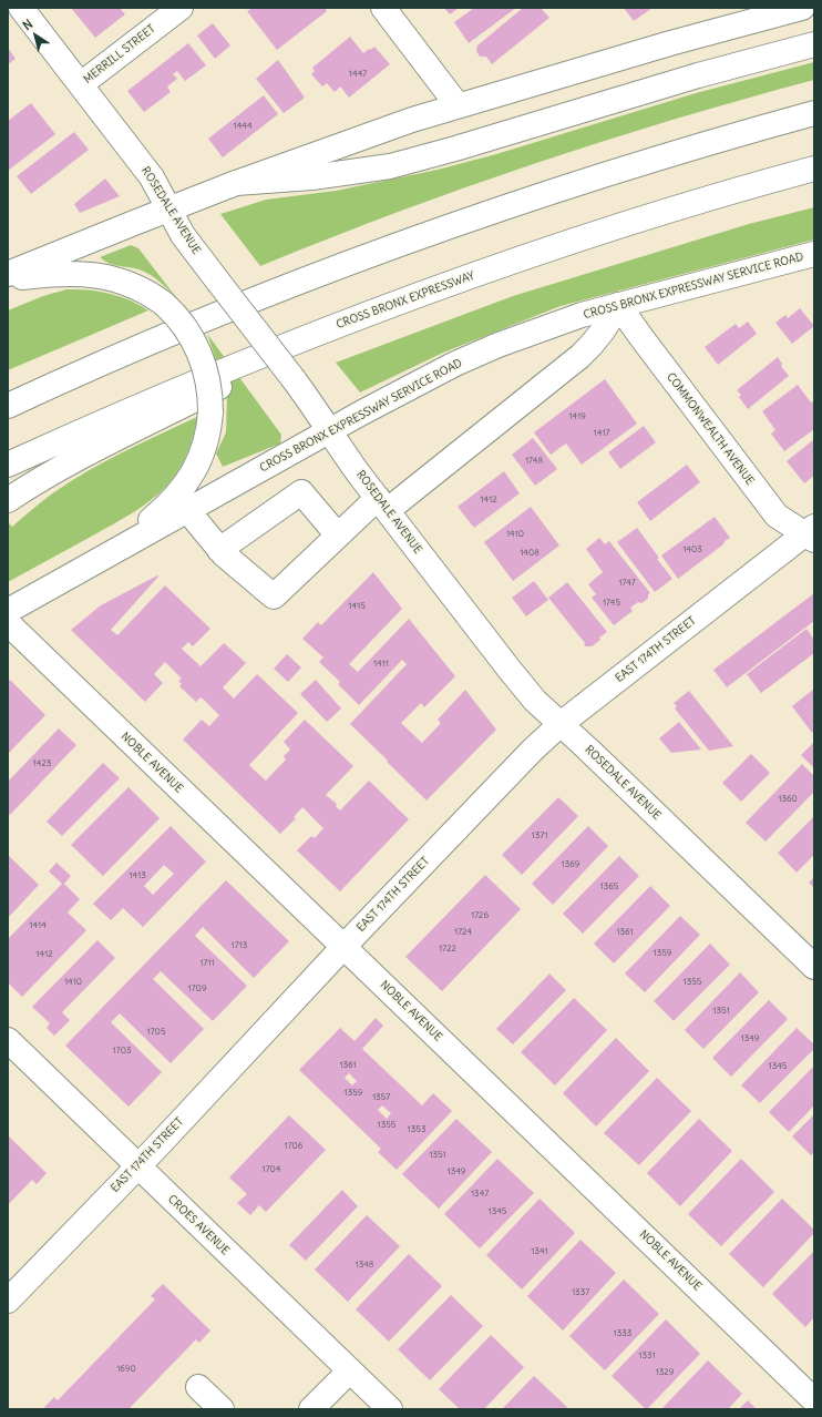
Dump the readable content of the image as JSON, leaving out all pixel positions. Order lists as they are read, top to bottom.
{
  "streets": {
    "main road": [
      "MERRILL STREET",
      "ROSEDALE AVENUE",
      "CROSS BRONX EXPRESSWAY SERVICE ROAD",
      "CROSS BRONX EXPRESSWAY",
      "COMMONWEALTH AVENUE",
      "EAST 174TH STREET",
      "NOBLE AVENUE",
      "CROES AVENUE"
    ]
  },
  "crossings": [
    ["MERRILL STREET", "ROSEDALE AVENUE"],
    ["ROSEDALE AVENUE", "CROSS BRONX EXPRESSWAY SERVICE ROAD"],
    ["ROSEDALE AVENUE", "EAST 174TH STREET"],
    ["CROSS BRONX EXPRESSWAY SERVICE ROAD", "COMMONWEALTH AVENUE"],
    ["COMMONWEALTH AVENUE", "EAST 174TH STREET"],
    ["EAST 174TH STREET", "NOBLE AVENUE"],
    ["EAST 174TH STREET", "CROES AVENUE"]
  ],
  "house_numbers": [
    "1447",
    "1444",
    "1419",
    "1417",
    "1748",
    "1412",
    "1410",
    "1403",
    "1408",
    "1747",
    "1745",
    "1415",
    "1411",
    "1423",
    "1360",
    "1371",
    "1369",
    "1413",
    "1365",
    "1726",
    "1414",
    "1724",
    "1361",
    "1713",
    "1722",
    "1359",
    "1412",
    "1711",
    "1410",
    "1355",
    "1709",
    "1351",
    "1705",
    "1349",
    "1703",
    "1361",
    "1345",
    "1359",
    "1357",
    "1355",
    "1353",
    "1706",
    "1351",
    "1704",
    "1349",
    "1347",
    "1345",
    "1341",
    "1348",
    "1337",
    "1333",
    "1331",
    "1690",
    "1329"
  ],
  "north": "top left"
}
